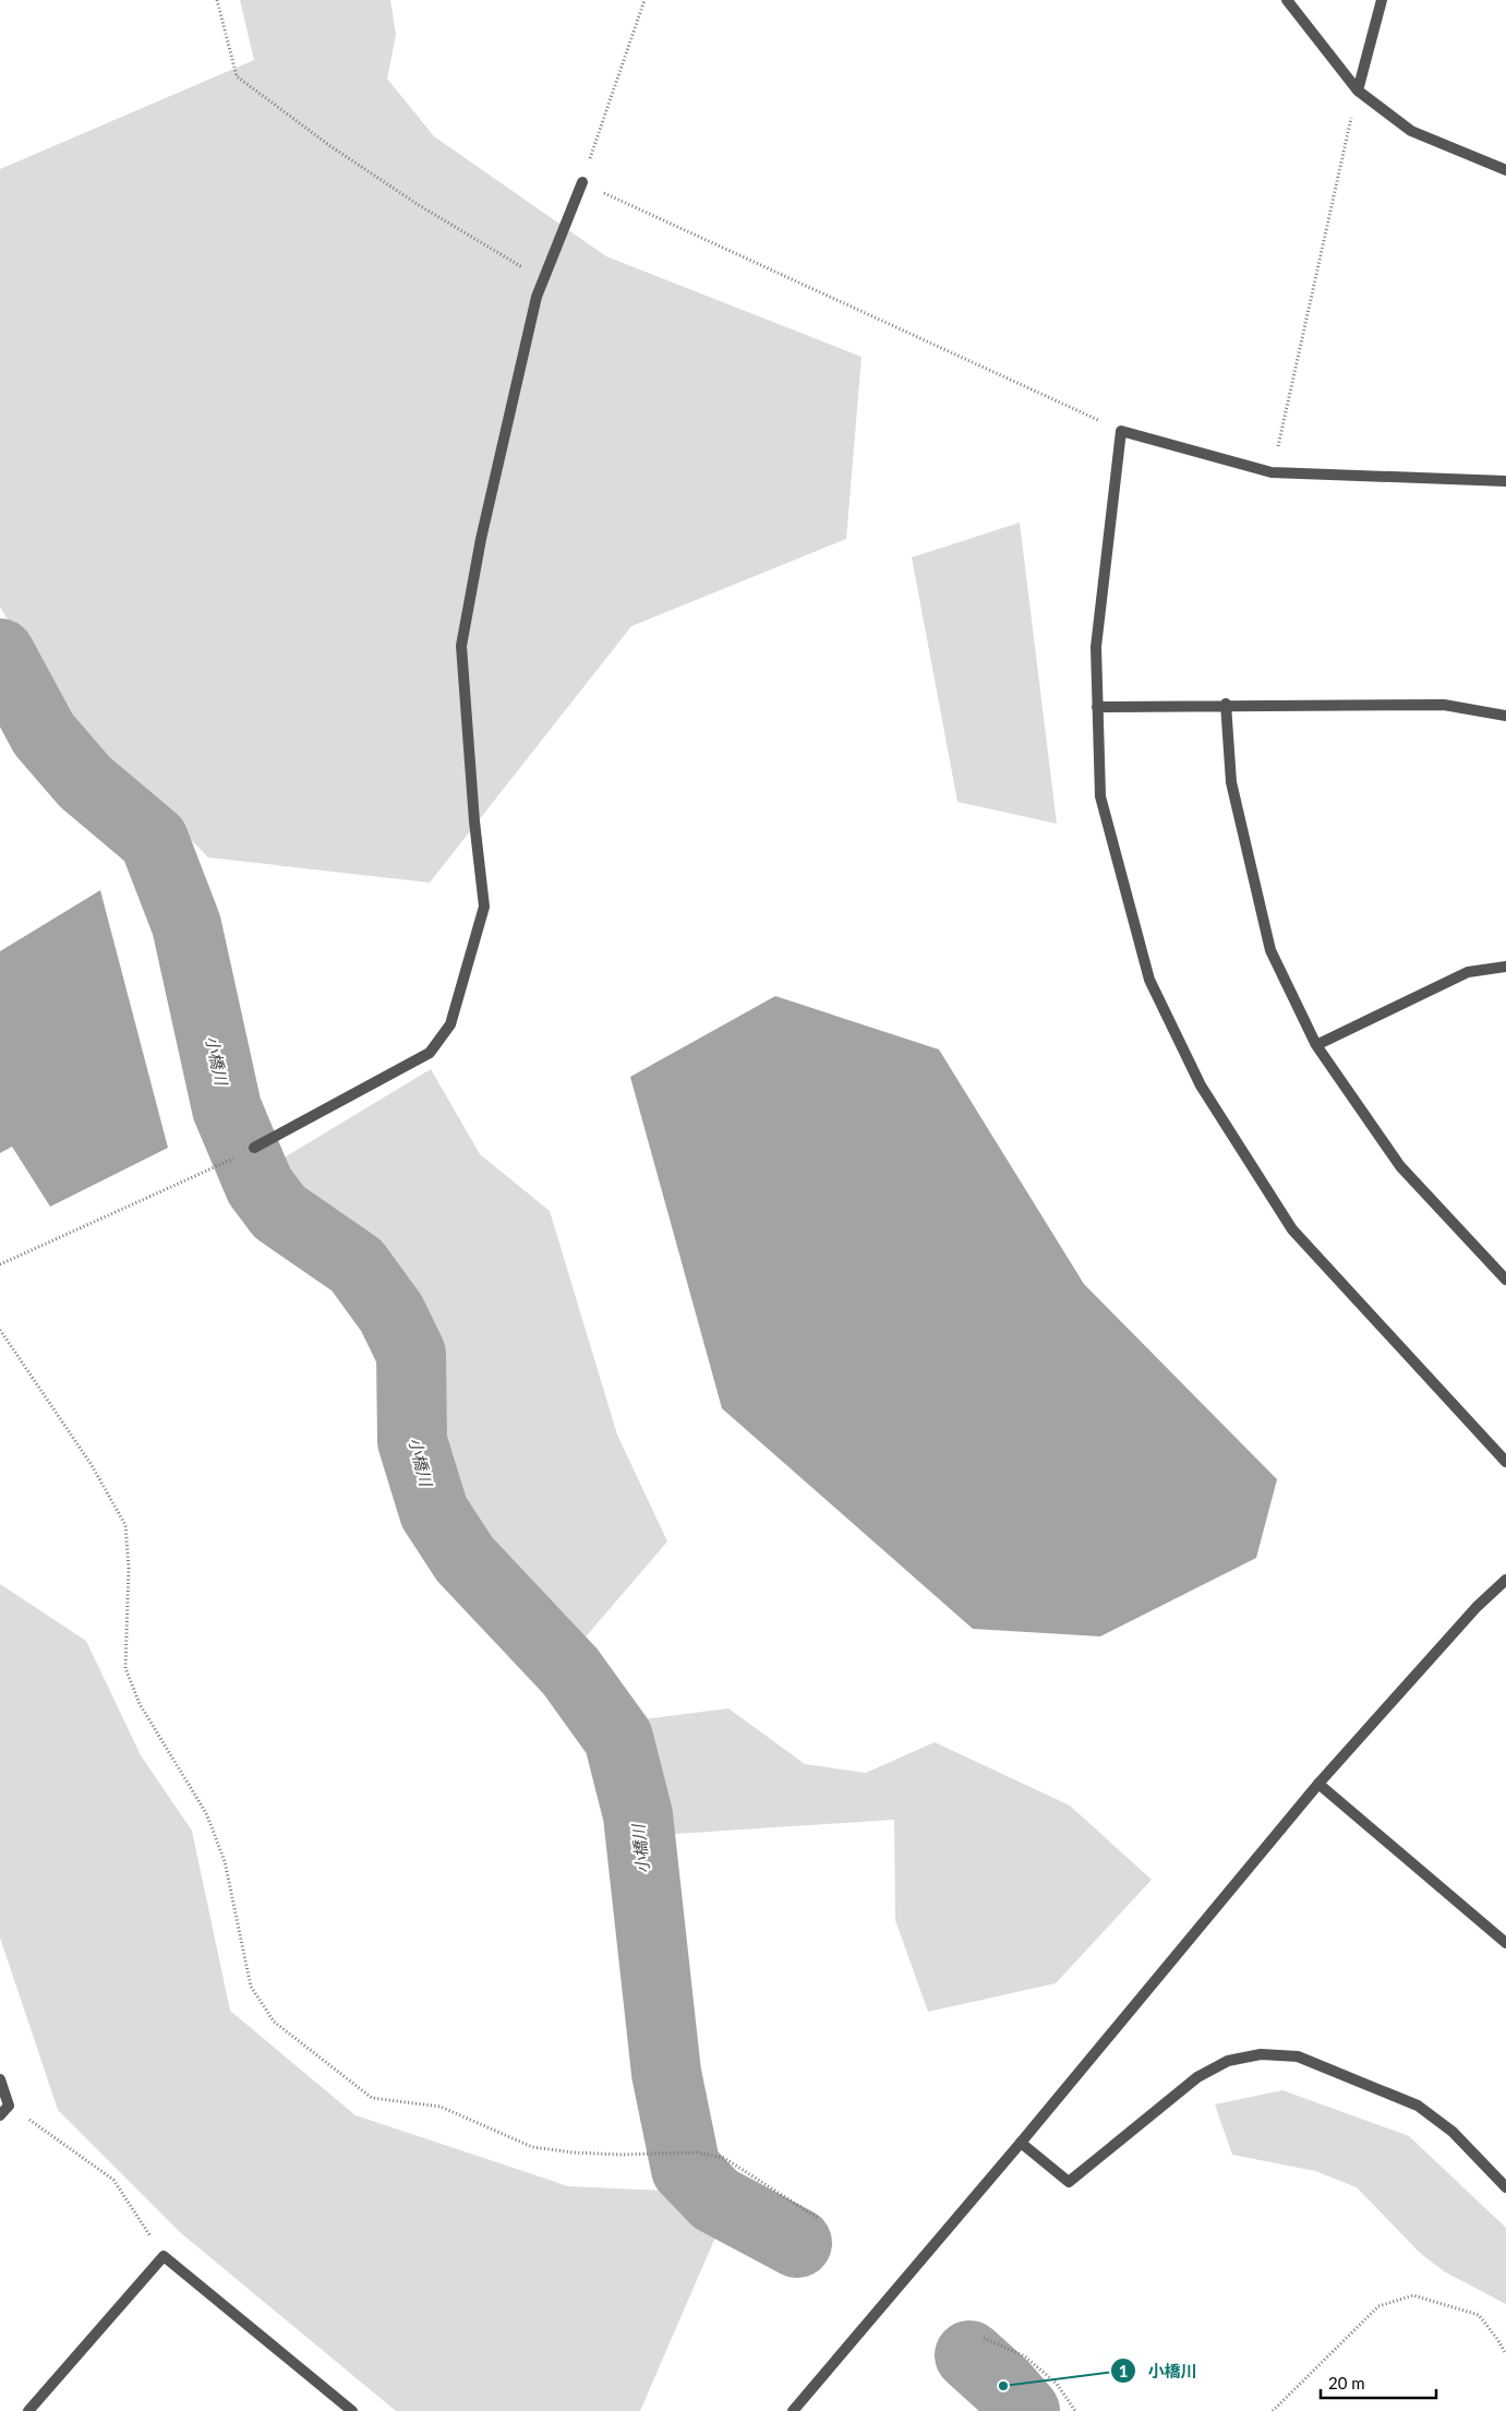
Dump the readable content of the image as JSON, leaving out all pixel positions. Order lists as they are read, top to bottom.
{
  "water": ["小橋川"],
  "places": ["小橋川"],
  "scale_bar": "20 m"
}
